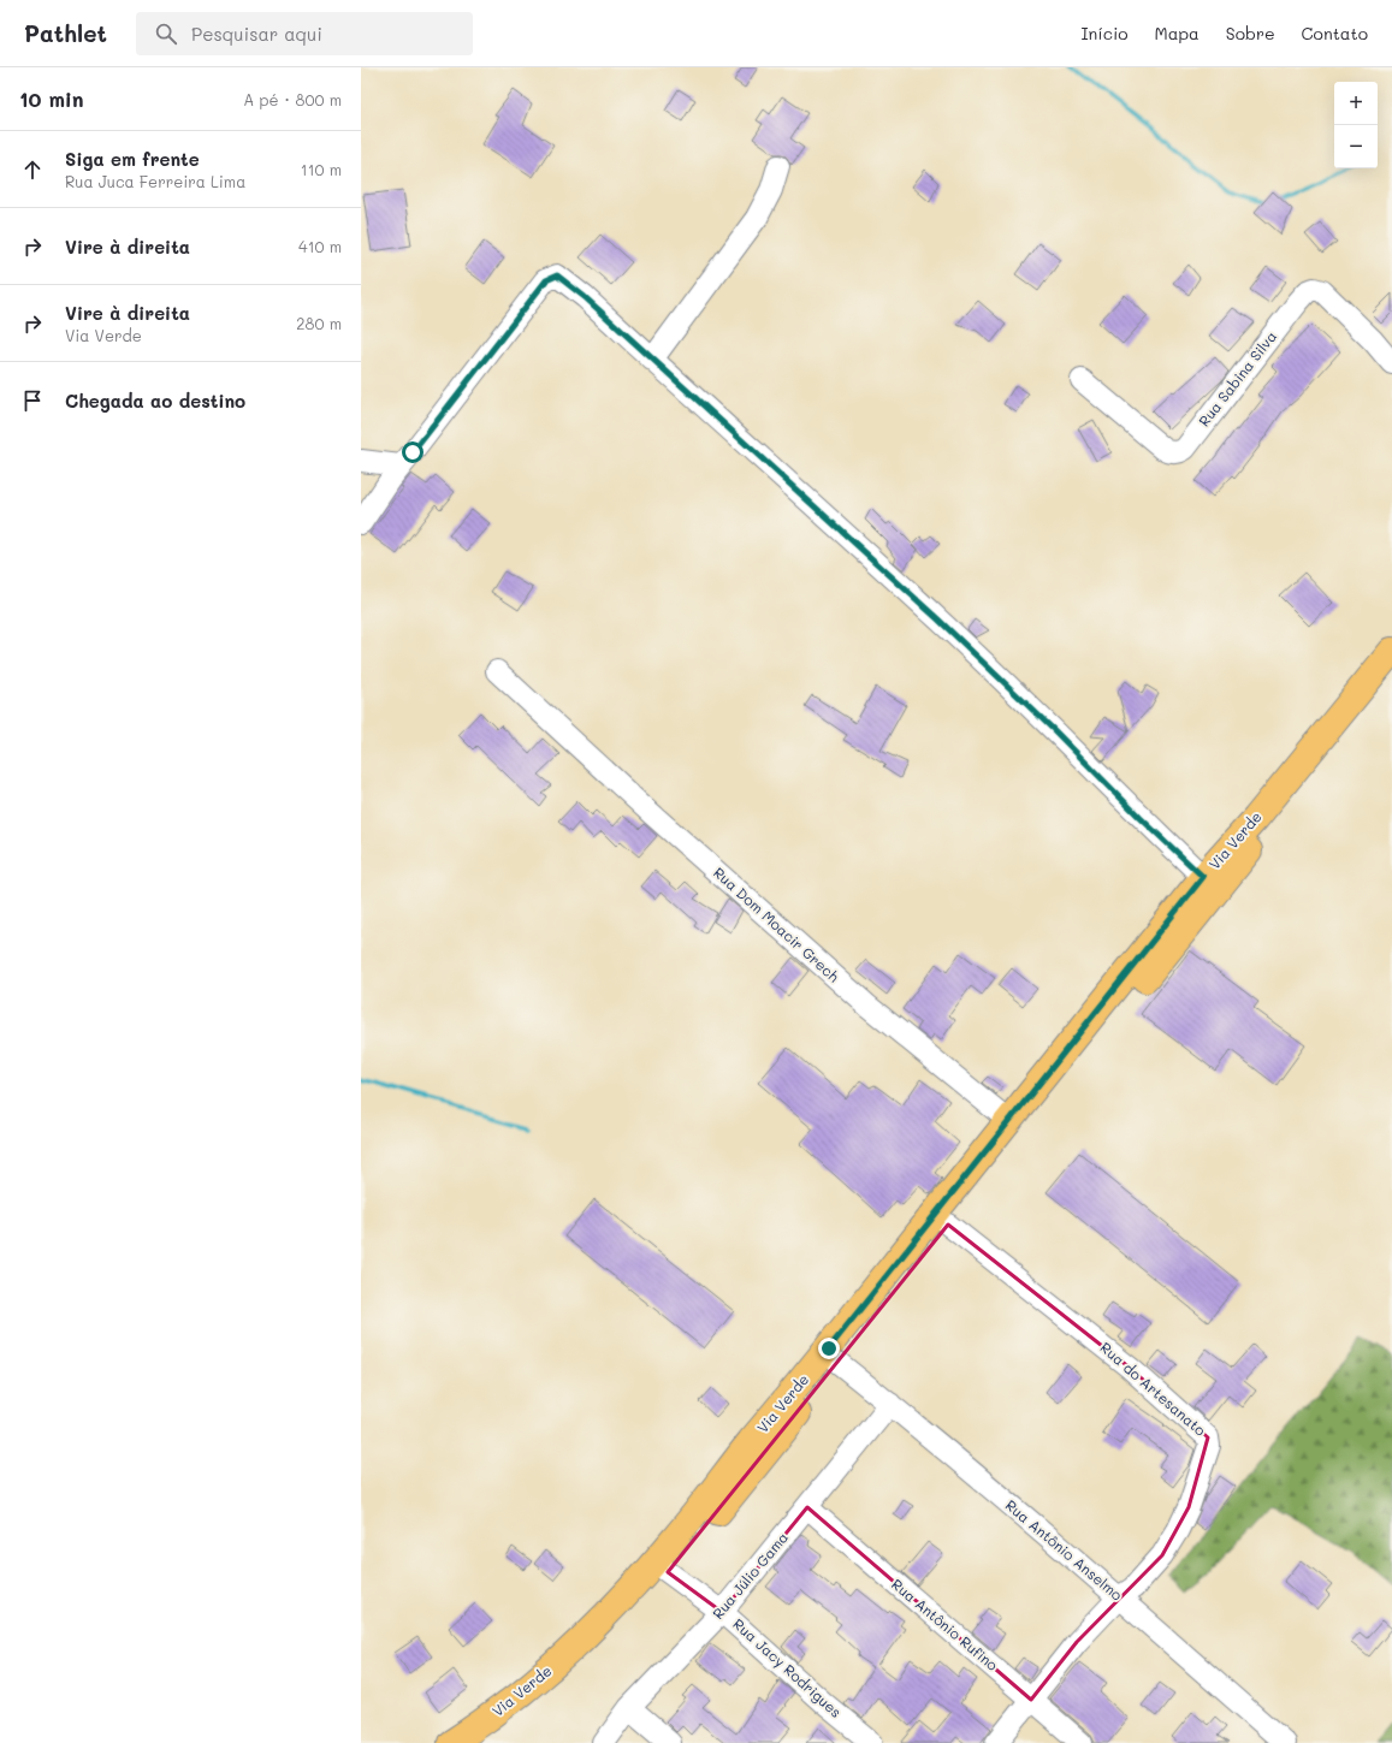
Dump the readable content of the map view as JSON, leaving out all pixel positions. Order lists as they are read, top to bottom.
{
  "streets": {
    "main road": ["Via Verde"],
    "street": [
      "Rua Sabina Silva",
      "Rua Dom Moacir Grech",
      "Rua do Artesanato",
      "Rua Antônio Anselmo",
      "Rua Júlio Gama",
      "Rua Antônio Rufino",
      "Rua Jacy Rodrigues"
    ]
  },
  "crossings": [
    ["Via Verde", "Rua Dom Moacir Grech"],
    ["Via Verde", "Rua do Artesanato"],
    ["Via Verde", "Rua Antônio Anselmo"],
    ["Via Verde", "Rua Jacy Rodrigues"],
    ["Rua do Artesanato", "Rua Antônio Anselmo"],
    ["Rua Antônio Anselmo", "Rua Júlio Gama"],
    ["Rua Júlio Gama", "Rua Antônio Rufino"],
    ["Rua Júlio Gama", "Rua Jacy Rodrigues"]
  ],
  "page": {
    "header": "Pathlet",
    "search": "Pesquisar aqui",
    "nav": [
      "Início",
      "Mapa",
      "Sobre",
      "Contato"
    ],
    "heading": ["10 min", "A pé · 800 m"],
    "map_buttons": ["+", "−"],
    "list": [
      ["Siga em frente", "Rua Juca Ferreira Lima", "110 m"],
      ["Vire à direita", "410 m"],
      ["Vire à direita", "Via Verde", "280 m"],
      "Chegada ao destino"
    ]
  }
}
